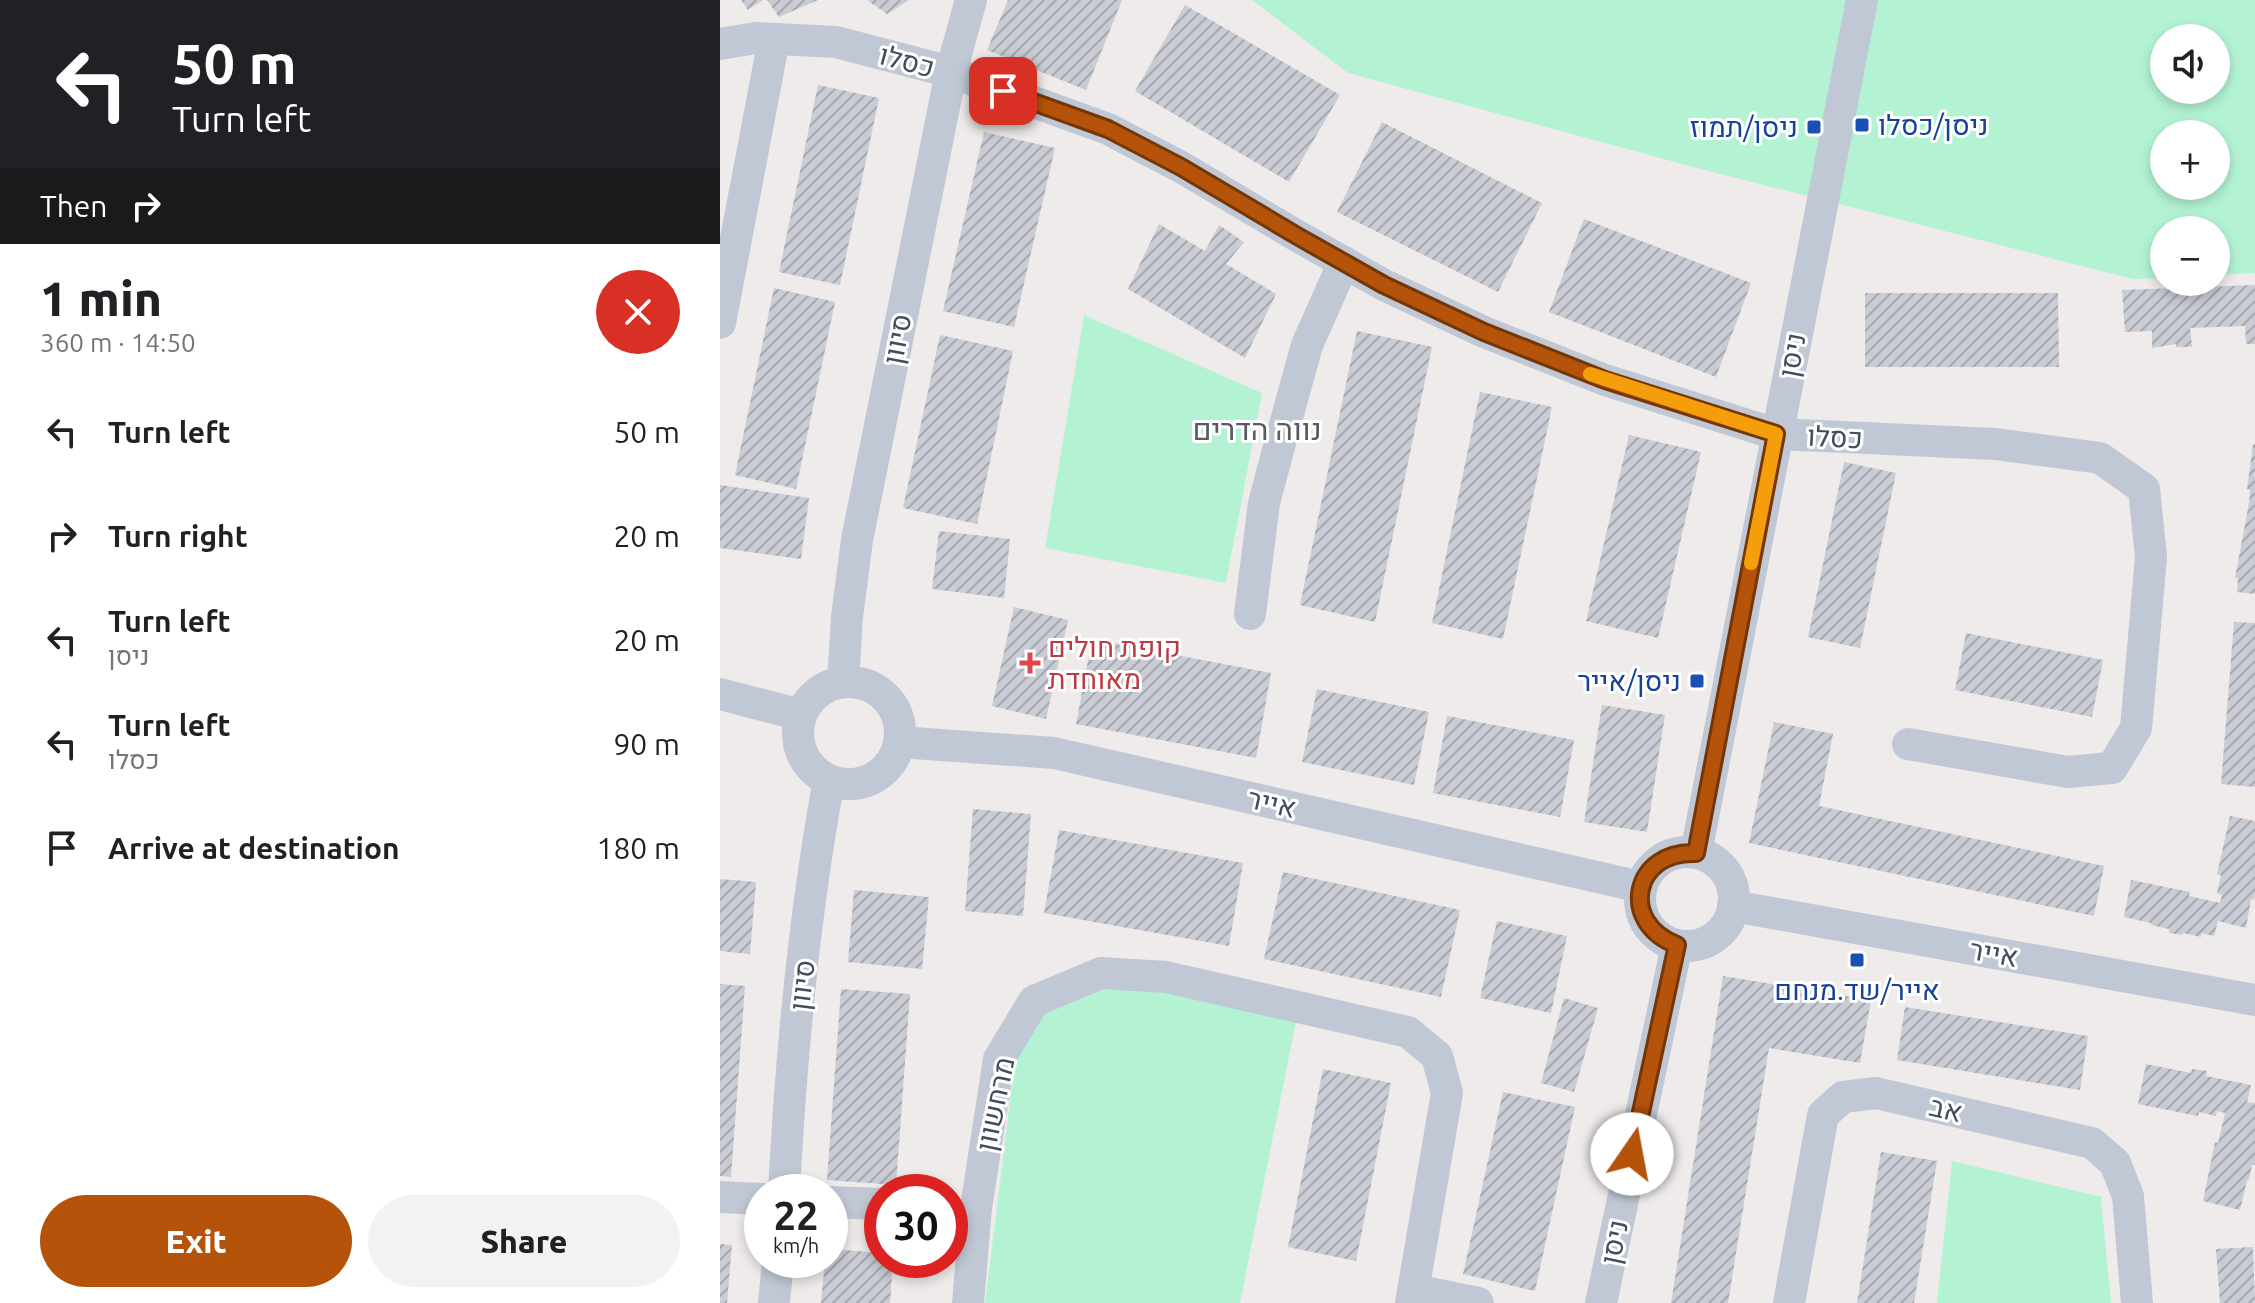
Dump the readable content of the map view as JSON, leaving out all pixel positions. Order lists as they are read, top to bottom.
{
  "streets": {
    "street": [
      "כסלו",
      "סיוון",
      "ניסן",
      "אייר",
      "מרחשוון",
      "אב"
    ]
  },
  "crossings": [
    ["כסלו", "סיוון"],
    ["כסלו", "ניסן"],
    ["סיוון", "אייר"],
    ["ניסן", "אייר"]
  ],
  "districts": ["נווה הדרים"],
  "places": {
    "transit": [
      "ניסן/כסלו",
      "ניסן/תמוז",
      "ניסן/אייר",
      "אייר/שד.מנחם"
    ],
    "health": ["קופת חולים מאוחדת"]
  },
  "page": {
    "turn": ["50 m", "Turn left"],
    "map_buttons": ["+", "−"],
    "then": "Then",
    "heading": ["1 min", "360 m · 14:50"],
    "list": [
      {
        "name": "Turn left",
        "value": "50 m"
      },
      {
        "name": "Turn right",
        "value": "20 m"
      },
      {
        "name": "Turn left",
        "note": "ניסן",
        "value": "20 m"
      },
      {
        "name": "Turn left",
        "note": "כסלו",
        "value": "90 m"
      },
      {
        "name": "Arrive at destination",
        "value": "180 m"
      }
    ],
    "speed": "22 km/h",
    "limit": "30",
    "buttons": ["Exit", "Share"]
  }
}
